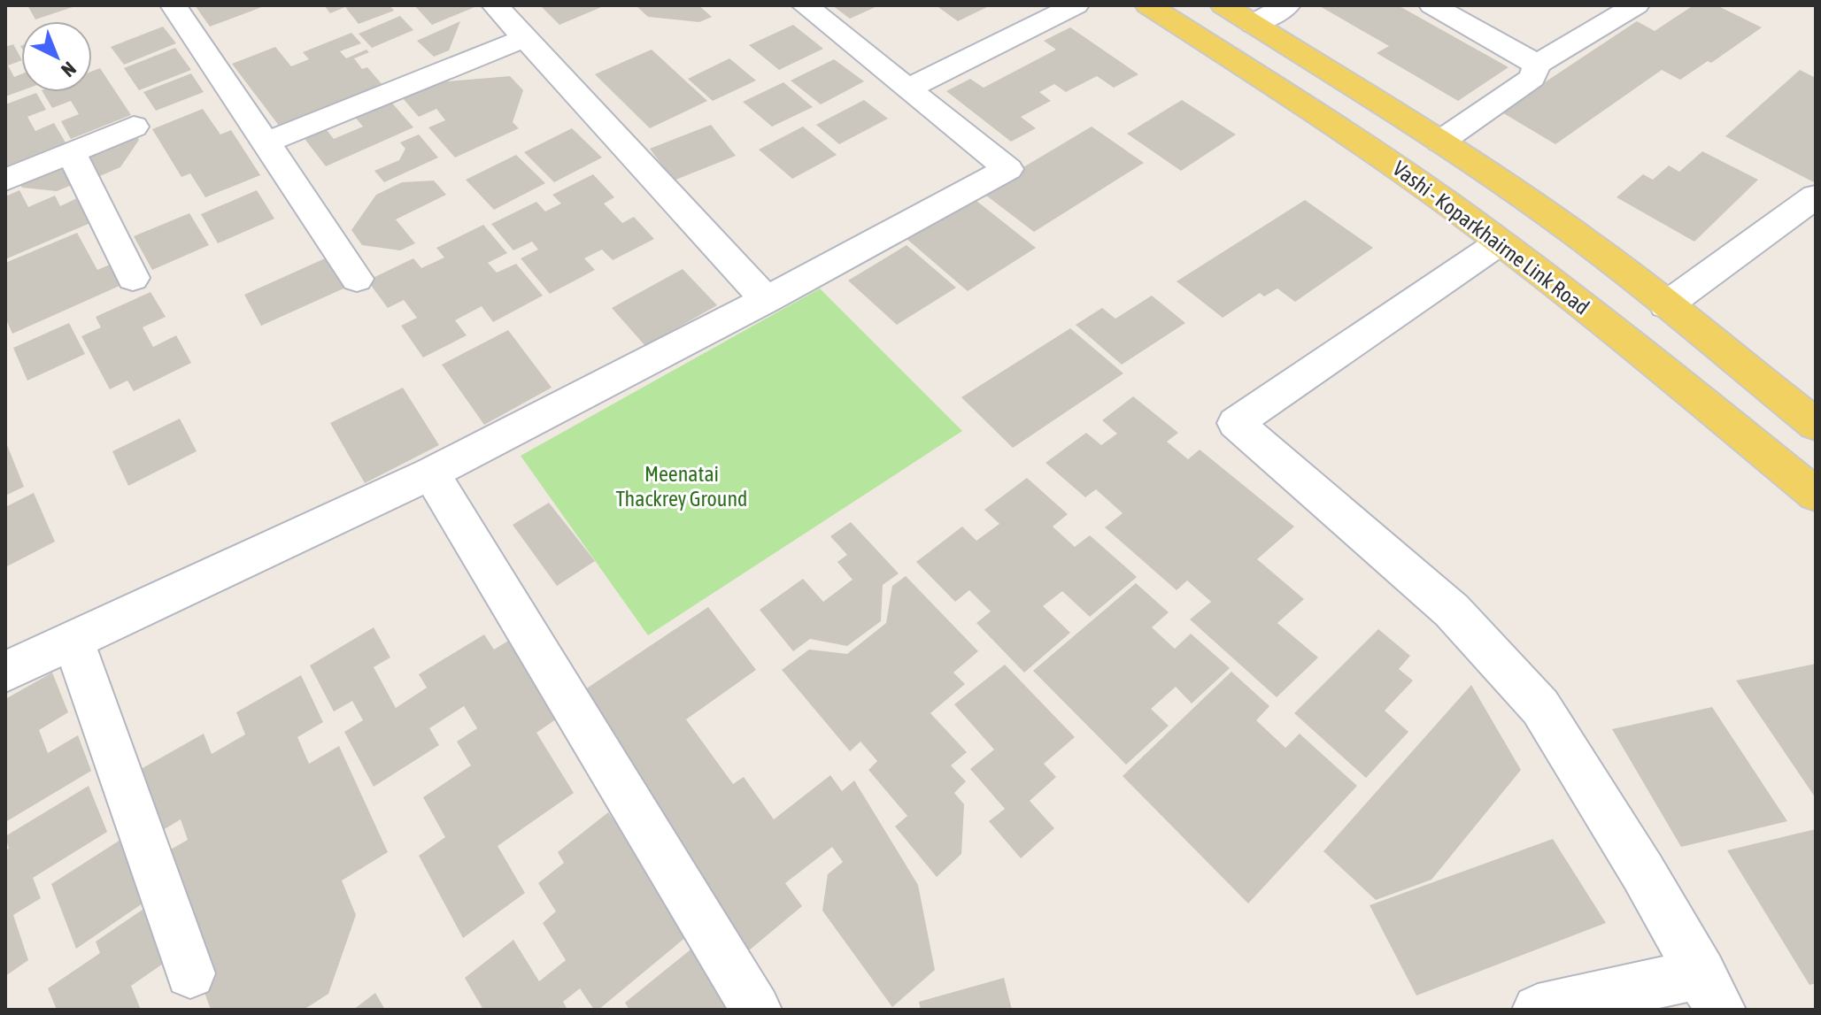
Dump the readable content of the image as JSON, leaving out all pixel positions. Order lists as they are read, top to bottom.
{
  "streets": {
    "main road": ["Vashi - Koparkhairne Link Road"]
  },
  "parks": ["Meenatai Thackrey Ground"],
  "north": "bottom right"
}
